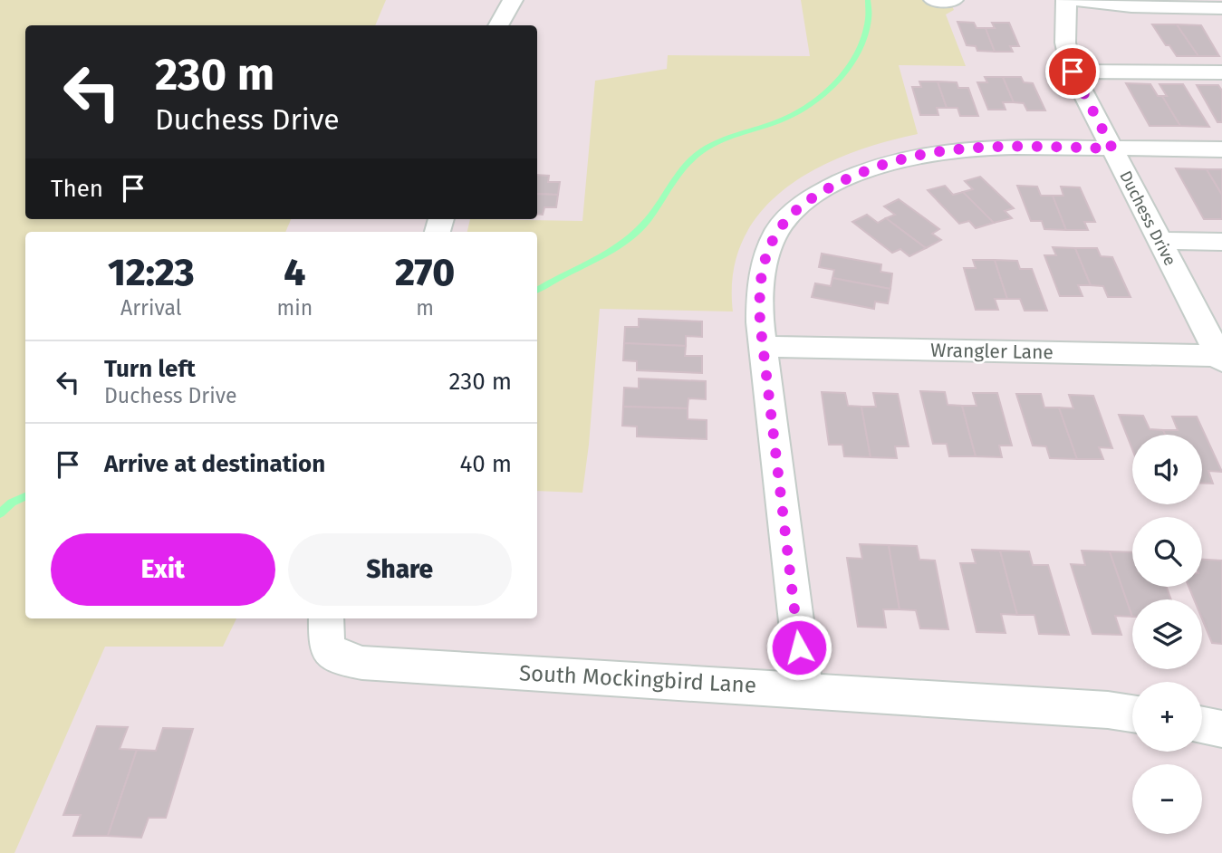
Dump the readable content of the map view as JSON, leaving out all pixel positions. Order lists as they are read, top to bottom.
{
  "streets": {
    "street": ["Duchess Drive", "Wrangler Lane", "South Mockingbird Lane"]
  },
  "crossings": [
    ["Duchess Drive", "Wrangler Lane"]
  ],
  "page": {
    "turn": ["230 m", "Duchess Drive"],
    "then": "Then",
    "eta": [
      "12:23",
      "Arrival",
      "4",
      "min",
      "270",
      "m"
    ],
    "list": [
      {
        "name": "Turn left",
        "note": "Duchess Drive",
        "value": "230 m"
      },
      {
        "name": "Arrive at destination",
        "value": "40 m"
      }
    ],
    "map_buttons": ["+", "−"],
    "buttons": ["Exit", "Share"]
  }
}
